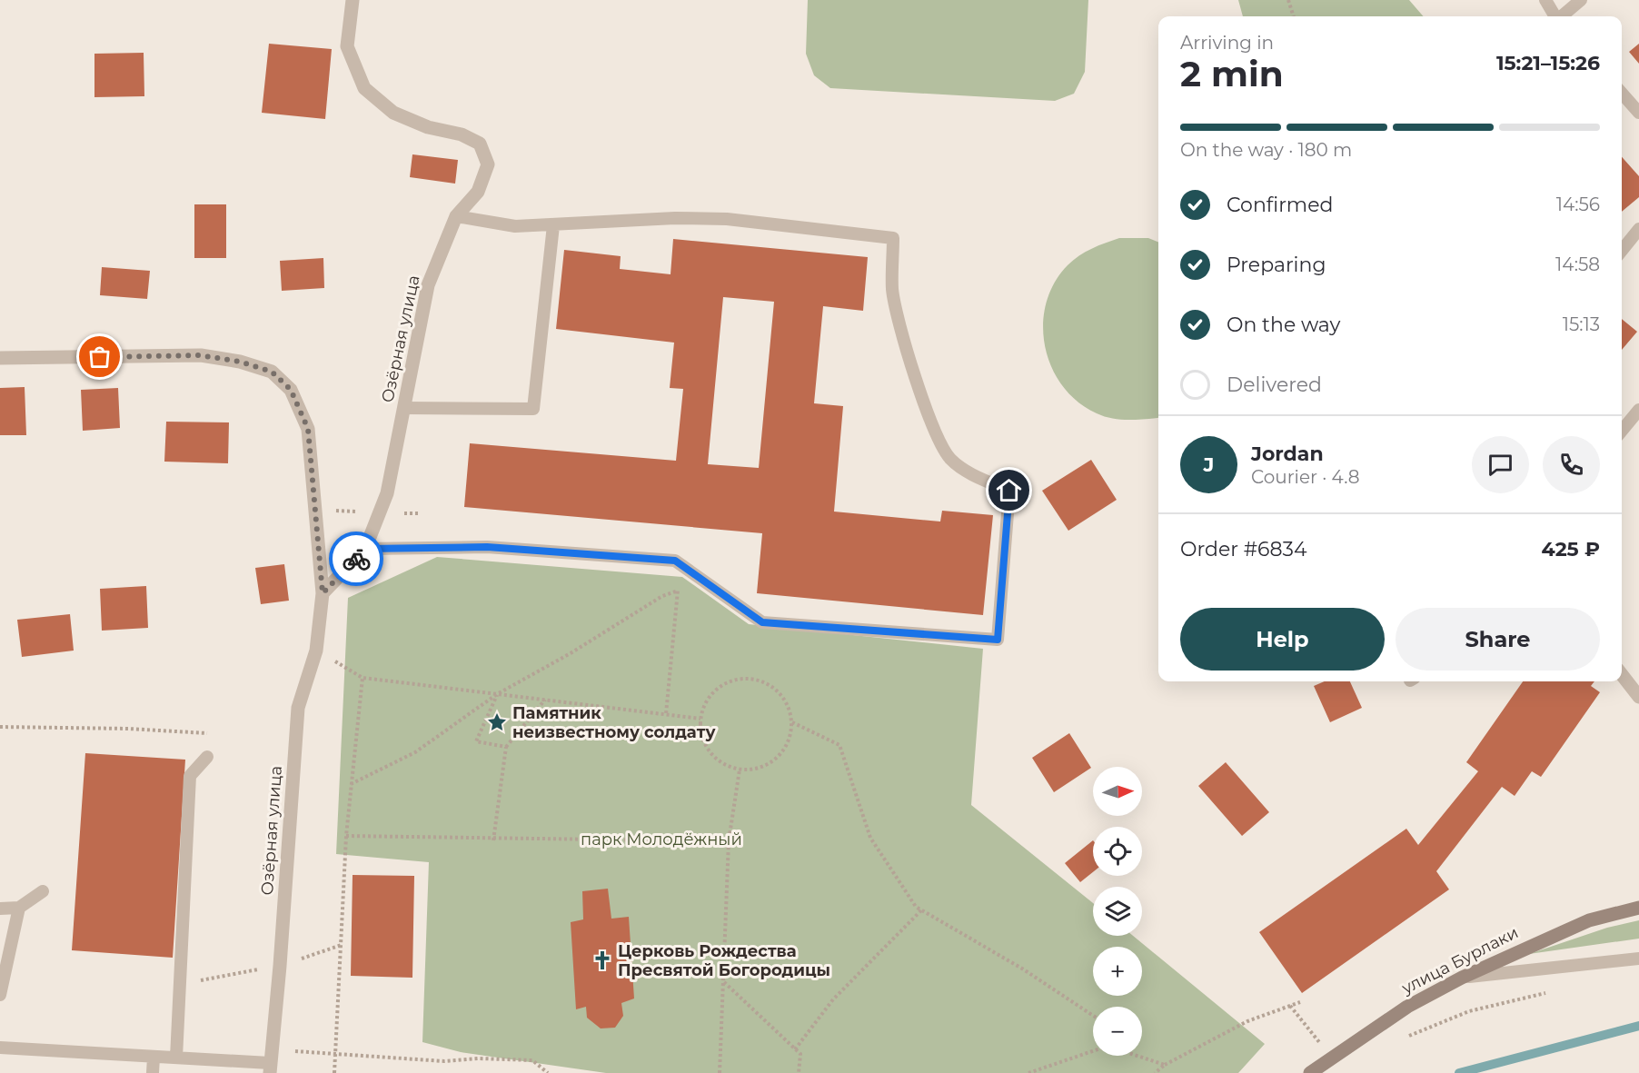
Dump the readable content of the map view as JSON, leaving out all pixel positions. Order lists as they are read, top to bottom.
{
  "streets": {
    "street": ["Озёрная улица", "улица Бурлаки"]
  },
  "parks": ["парк Молодёжный"],
  "places": {
    "place": ["Памятник неизвестному солдату"],
    "church": ["Церковь Рождества Пресвятой Богородицы"]
  },
  "north": "right",
  "page": {
    "heading": ["2 min", "Arriving in", "15:21–15:26"],
    "panel": [
      "Jordan",
      "Courier · 4.8",
      "Order #6834",
      "425 ₽"
    ],
    "bar": "On the way · 180 m",
    "list": [
      ["Confirmed", "14:56"],
      ["Preparing", "14:58"],
      ["On the way", "15:13"],
      "Delivered"
    ],
    "round": "J",
    "buttons": ["Help", "Share"],
    "map_buttons": ["+", "−"]
  }
}
